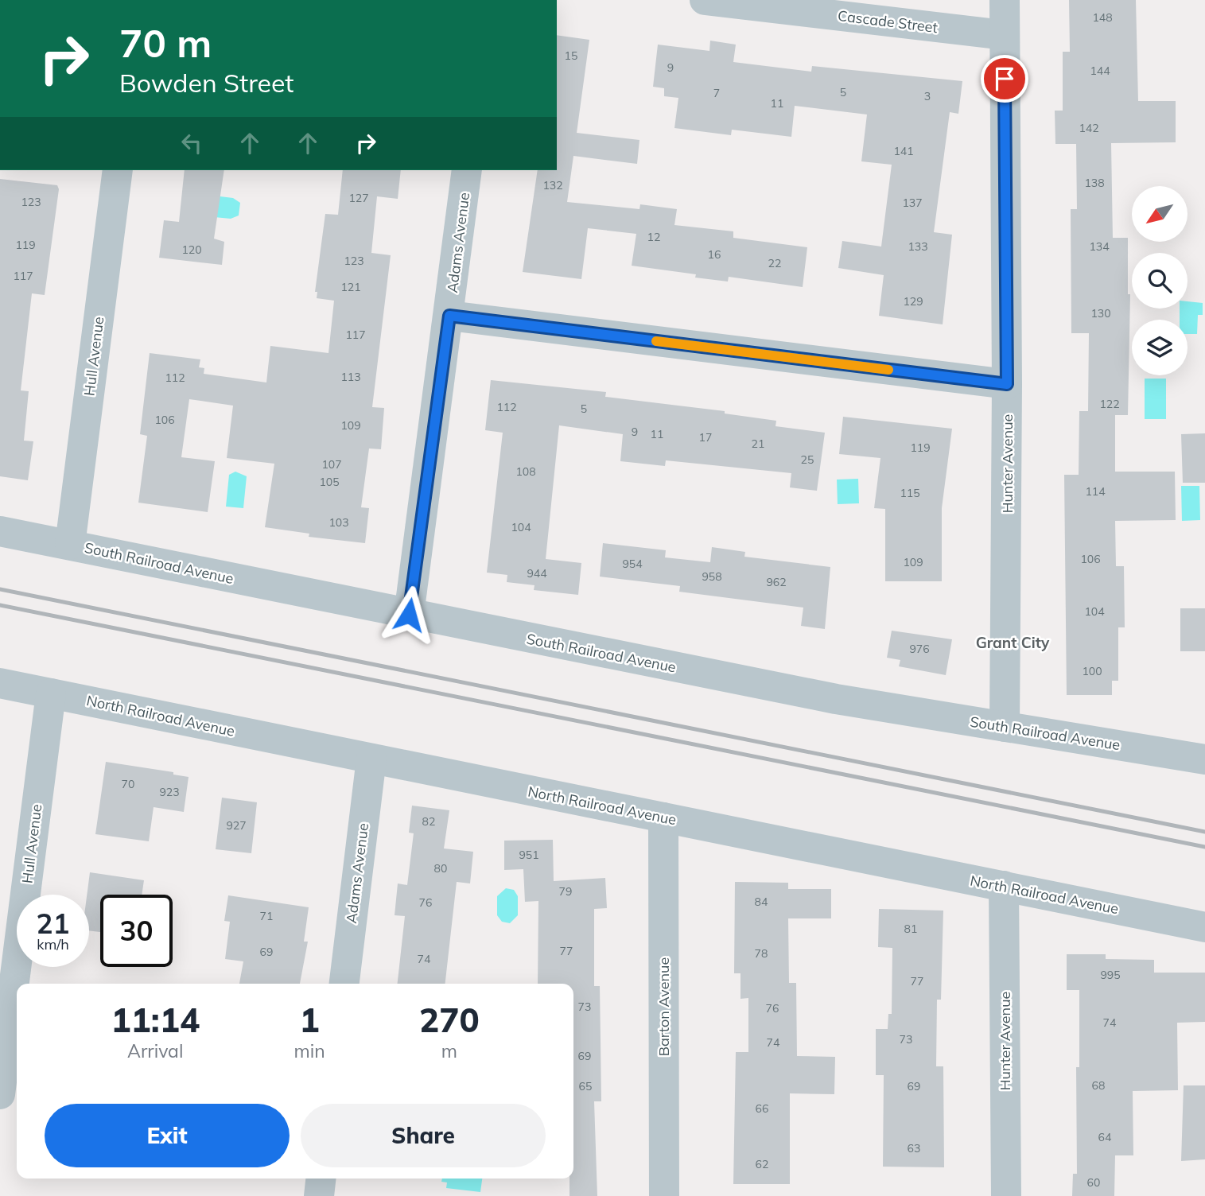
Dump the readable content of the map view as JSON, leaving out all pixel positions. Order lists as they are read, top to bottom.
{
  "streets": {
    "street": [
      "Cascade Street",
      "Adams Avenue",
      "Hull Avenue",
      "Hunter Avenue",
      "South Railroad Avenue",
      "North Railroad Avenue",
      "Barton Avenue"
    ]
  },
  "crossings": [
    ["Cascade Street", "Hunter Avenue"],
    ["Adams Avenue", "South Railroad Avenue"],
    ["Adams Avenue", "North Railroad Avenue"],
    ["Hull Avenue", "South Railroad Avenue"],
    ["Hull Avenue", "North Railroad Avenue"],
    ["Hunter Avenue", "South Railroad Avenue"],
    ["Hunter Avenue", "North Railroad Avenue"],
    ["North Railroad Avenue", "Barton Avenue"]
  ],
  "districts": ["Grant City"],
  "house_numbers": [
    "148",
    "15",
    "9",
    "144",
    "5",
    "7",
    "3",
    "11",
    "142",
    "141",
    "138",
    "132",
    "127",
    "123",
    "137",
    "12",
    "119",
    "133",
    "134",
    "120",
    "16",
    "123",
    "22",
    "117",
    "121",
    "129",
    "130",
    "117",
    "113",
    "112",
    "122",
    "112",
    "5",
    "106",
    "109",
    "9",
    "11",
    "17",
    "21",
    "119",
    "25",
    "107",
    "108",
    "105",
    "114",
    "115",
    "103",
    "104",
    "106",
    "109",
    "954",
    "944",
    "958",
    "962",
    "104",
    "976",
    "100",
    "70",
    "923",
    "82",
    "927",
    "951",
    "80",
    "79",
    "84",
    "76",
    "71",
    "81",
    "77",
    "69",
    "78",
    "74",
    "995",
    "77",
    "73",
    "76",
    "74",
    "73",
    "74",
    "69",
    "68",
    "65",
    "69",
    "66",
    "64",
    "63",
    "62",
    "60"
  ],
  "north": "bottom left",
  "page": {
    "turn": ["70 m", "Bowden Street"],
    "speed": "21 km/h",
    "limit": "30",
    "eta": [
      "11:14",
      "Arrival",
      "1",
      "min",
      "270",
      "m"
    ],
    "buttons": ["Exit", "Share"]
  }
}
